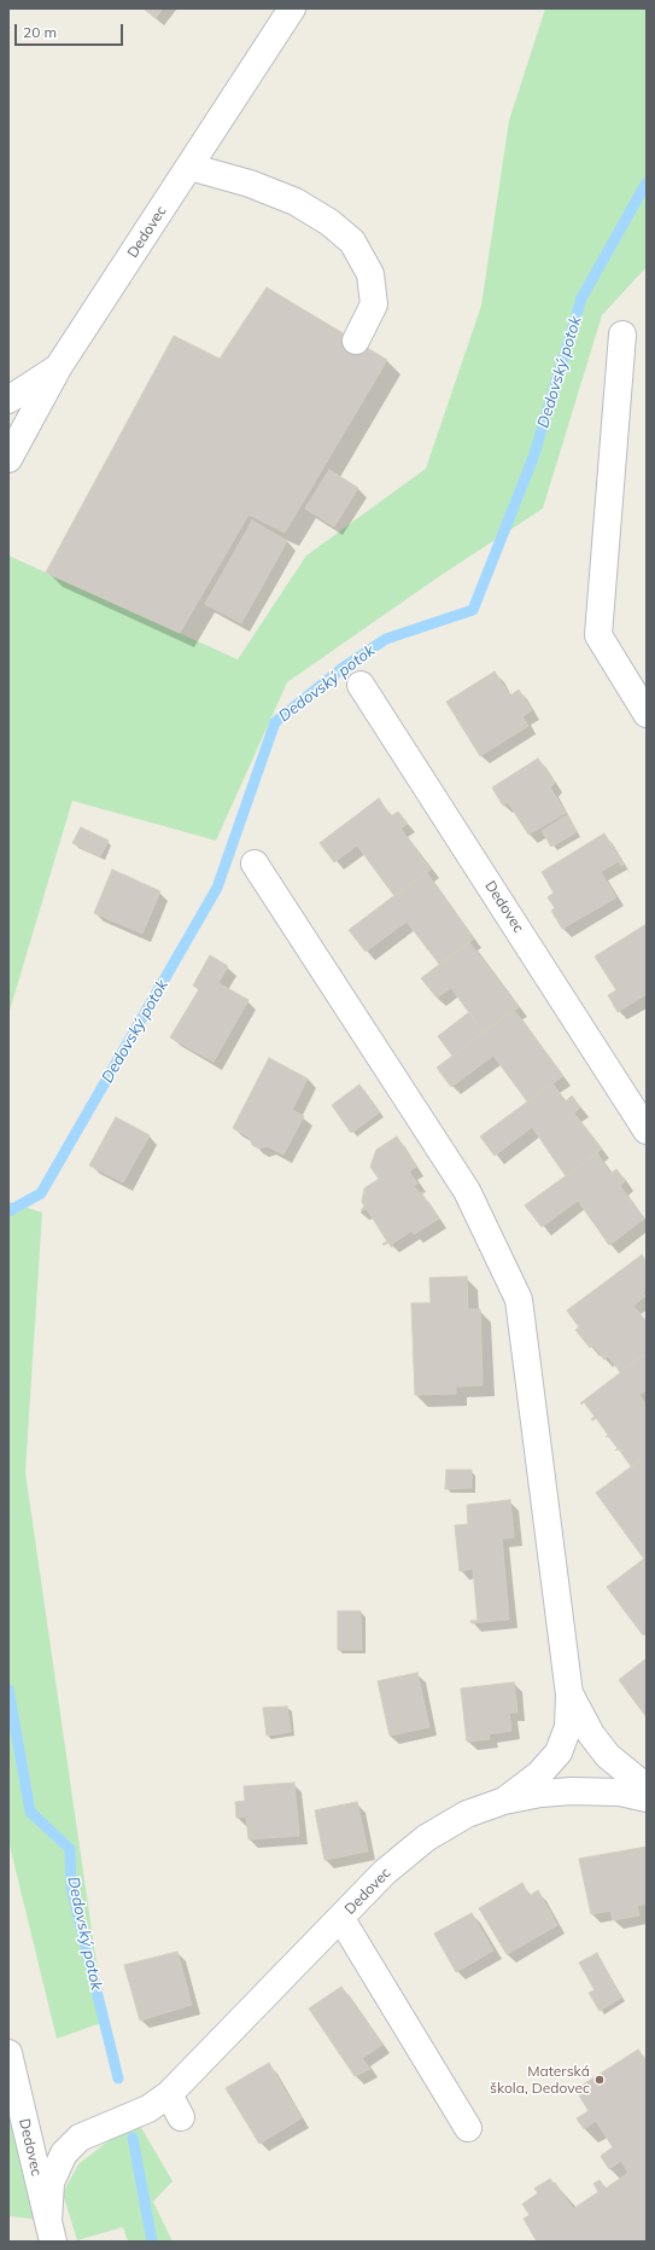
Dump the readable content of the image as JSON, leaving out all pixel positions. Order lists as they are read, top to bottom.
{
  "streets": {
    "street": ["Dedovec"]
  },
  "water": ["Dedovský potok"],
  "places": ["Materská škola, Dedovec"],
  "scale_bar": "20 m"
}
